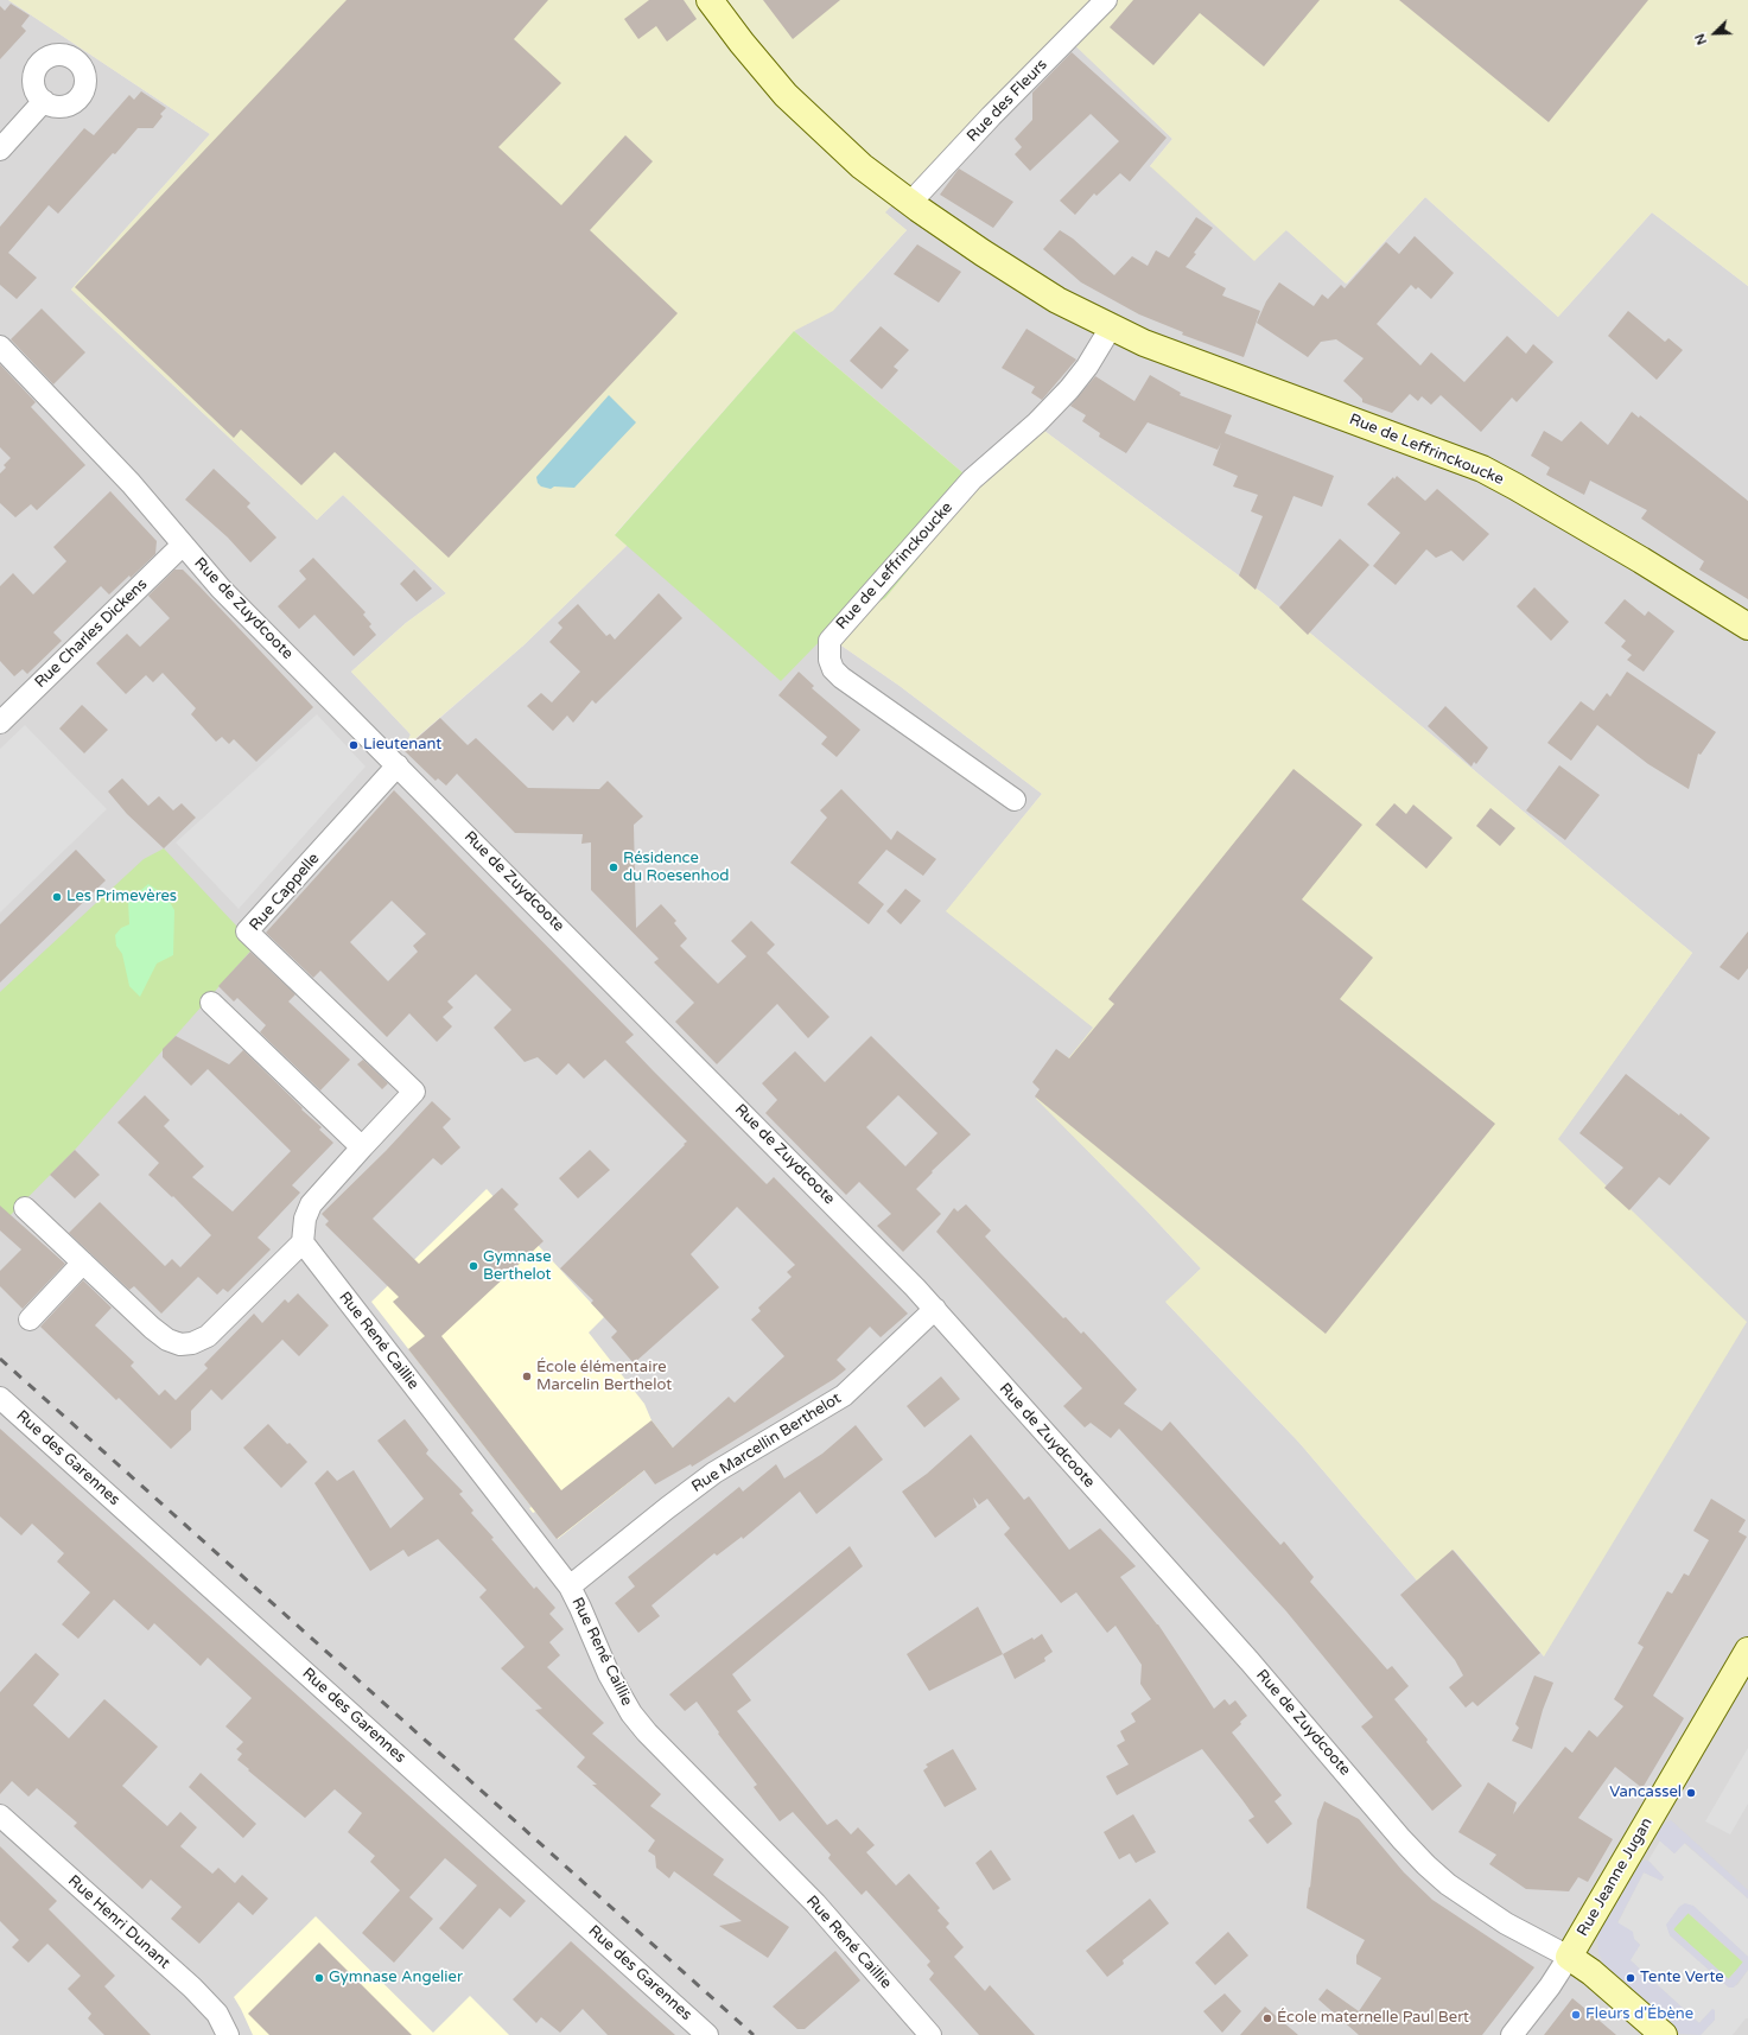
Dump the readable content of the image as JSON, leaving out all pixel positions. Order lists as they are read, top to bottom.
{
  "streets": {
    "street": [
      "Rue des Fleurs",
      "Rue de Leffrinckoucke",
      "Rue de Zuydcoote",
      "Rue Charles Dickens",
      "Rue Cappelle",
      "Rue René Caillie",
      "Rue Marcellin Berthelot",
      "Rue des Garennes",
      "Rue Jeanne Jugan",
      "Rue Henri Dunant"
    ]
  },
  "crossings": [
    ["Rue des Fleurs", "Rue de Leffrinckoucke"],
    ["Rue de Zuydcoote", "Rue Charles Dickens"],
    ["Rue de Zuydcoote", "Rue Cappelle"],
    ["Rue de Zuydcoote", "Rue Marcellin Berthelot"],
    ["Rue de Zuydcoote", "Rue Jeanne Jugan"],
    ["Rue René Caillie", "Rue Marcellin Berthelot"]
  ],
  "places": [
    "Lieutenant",
    "Résidence du Roesenhod",
    "Les Primevères",
    "Gymnase Berthelot",
    "École élémentaire Marcelin Berthelot",
    "Vancassel",
    "Gymnase Angelier",
    "Tente Verte",
    "Fleurs d'Ébène",
    "École maternelle Paul Bert"
  ],
  "north": "bottom left"
}
